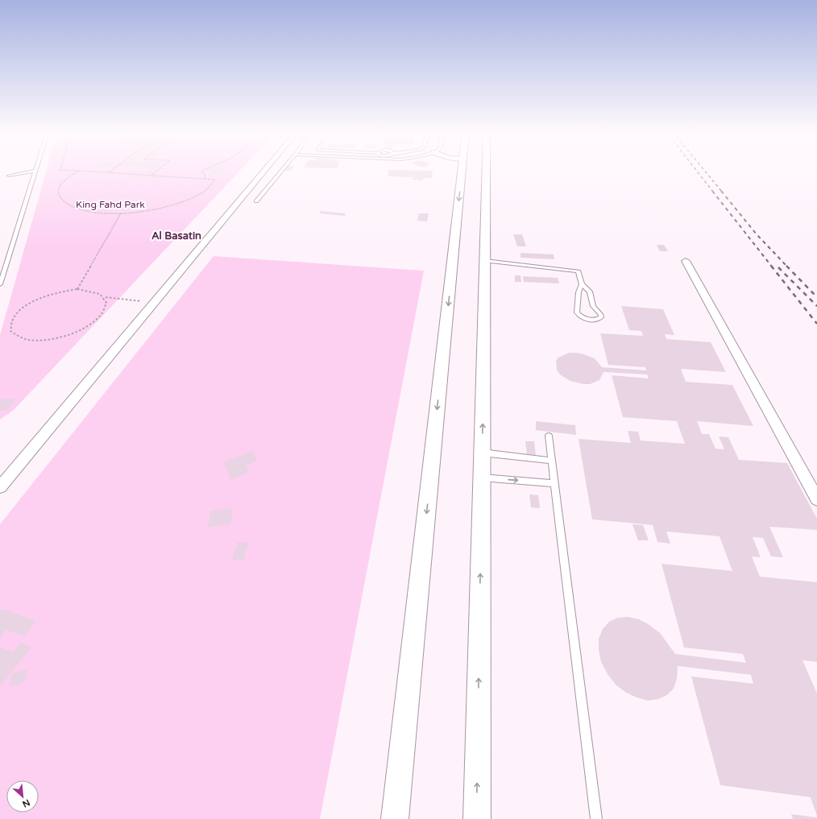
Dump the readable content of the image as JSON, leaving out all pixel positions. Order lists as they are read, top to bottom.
{
  "districts": ["Al Basatin"],
  "parks": ["King Fahd Park"],
  "north": "bottom right"
}
